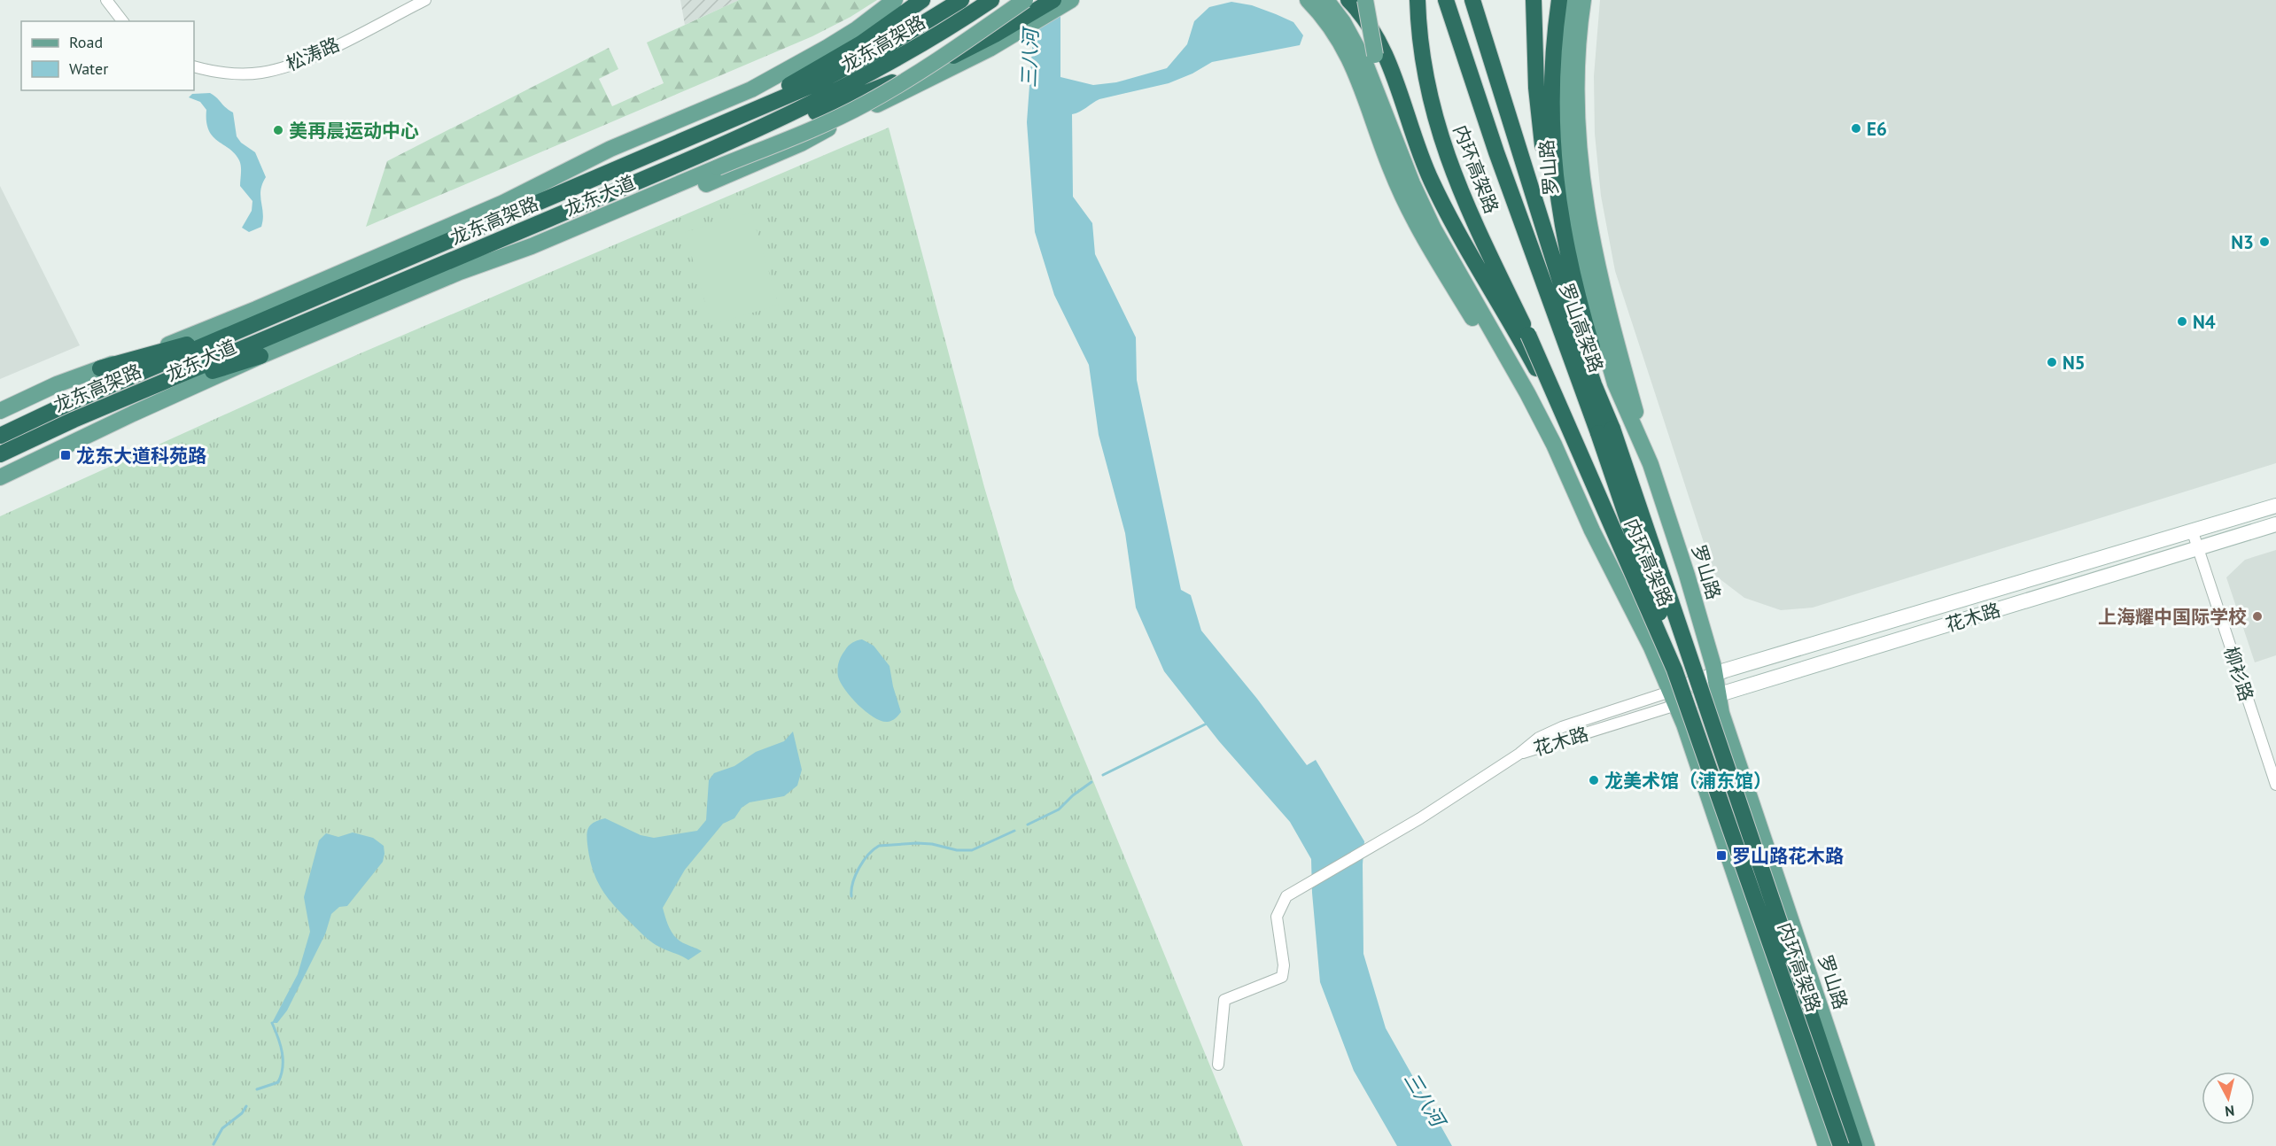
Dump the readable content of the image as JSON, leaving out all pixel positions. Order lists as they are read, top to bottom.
{
  "streets": {
    "highway": ["龙东高架路", "内环高架路", "罗山高架路"],
    "main road": ["罗山路", "龙东大道", "花木路"],
    "street": ["松涛路", "柳衫路"]
  },
  "crossings": [
    ["罗山路", "花木路"],
    ["内环高架路", "罗山高架路"],
    ["花木路", "柳衫路"]
  ],
  "water": ["三八河"],
  "places": {
    "other": [
      "E6",
      "美再晨运动中心",
      "N3",
      "N4",
      "N5",
      "上海耀中国际学校",
      "龙美术馆（浦东馆）"
    ],
    "transit": ["龙东大道科苑路", "罗山路花木路"]
  },
  "legend": ["Road", "Water"],
  "north": "bottom"
}
